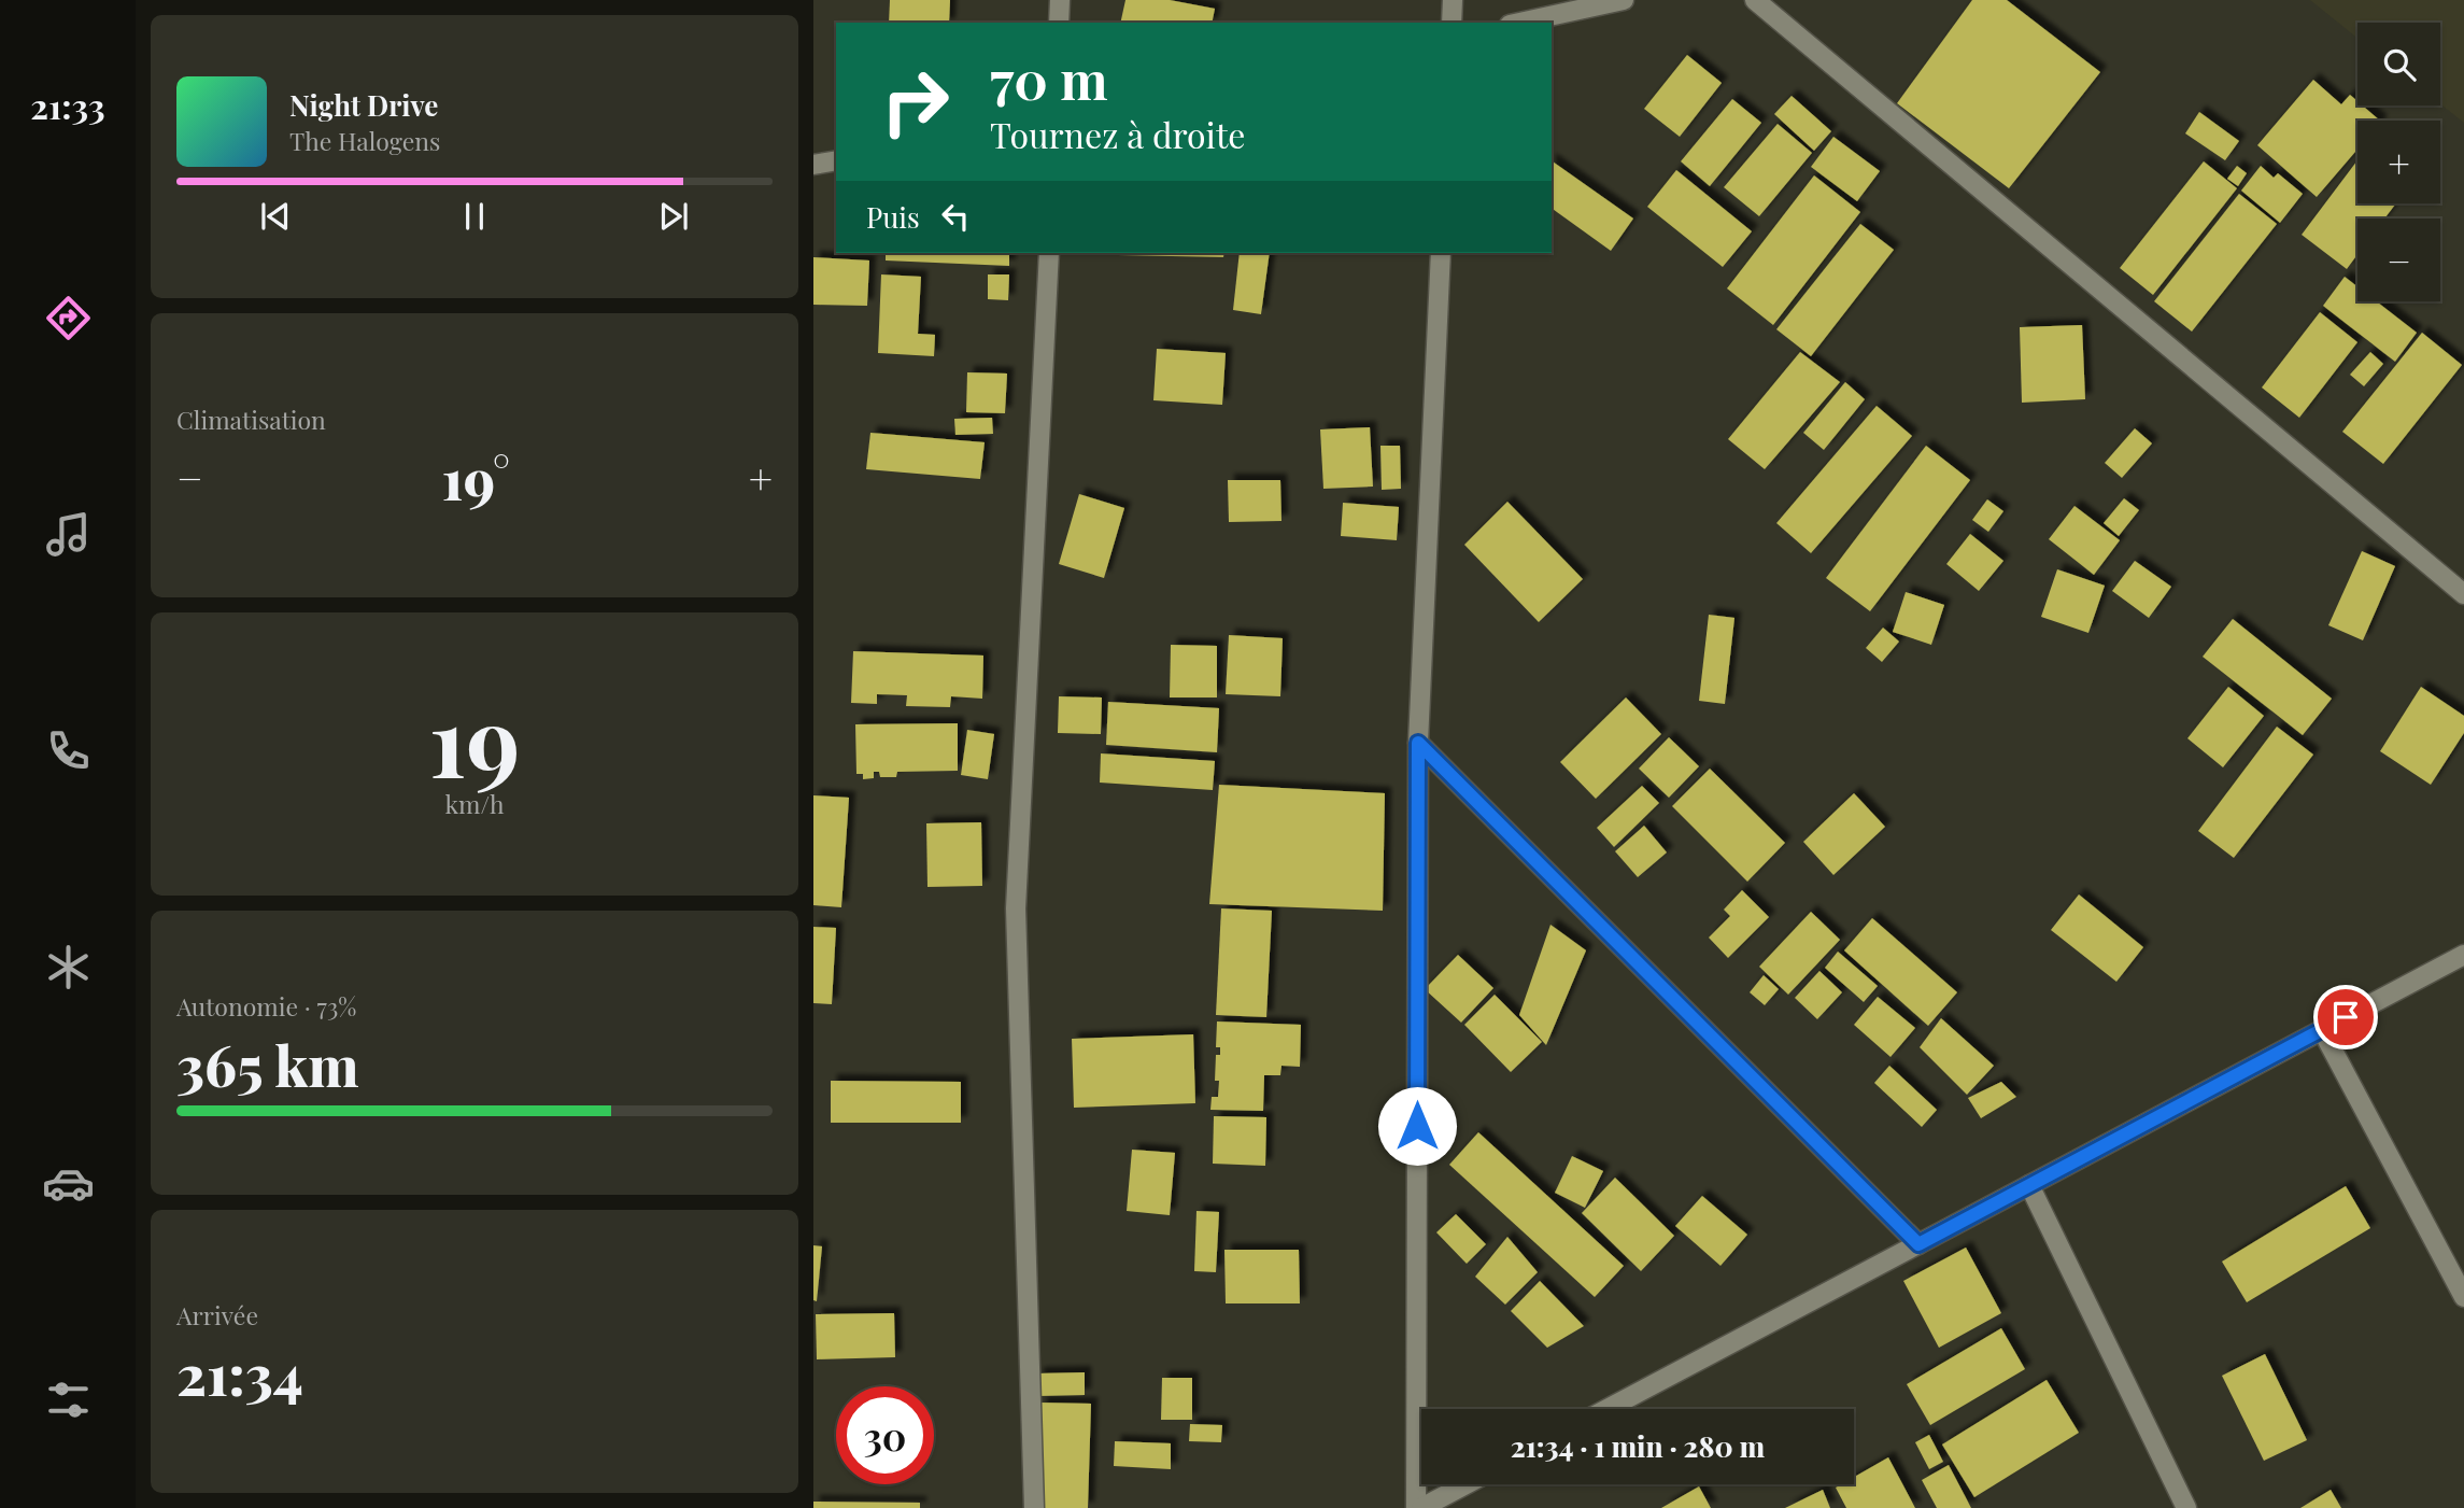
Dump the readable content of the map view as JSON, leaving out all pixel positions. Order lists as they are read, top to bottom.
{
  "page": {
    "tabs": "21:33",
    "map_buttons": ["+", "−"],
    "turn": ["70 m", "Tournez à droite"],
    "song": ["Night Drive", "The Halogens"],
    "then": "Puis",
    "tile": [
      "Climatisation",
      ["19", "km/h"],
      ["Autonomie · 73%", "365 km"],
      ["Arrivée", "21:34"]
    ],
    "heat": ["−", "19°", "+"],
    "limit": "30",
    "trip": "21:34 · 1 min · 280 m"
  }
}
